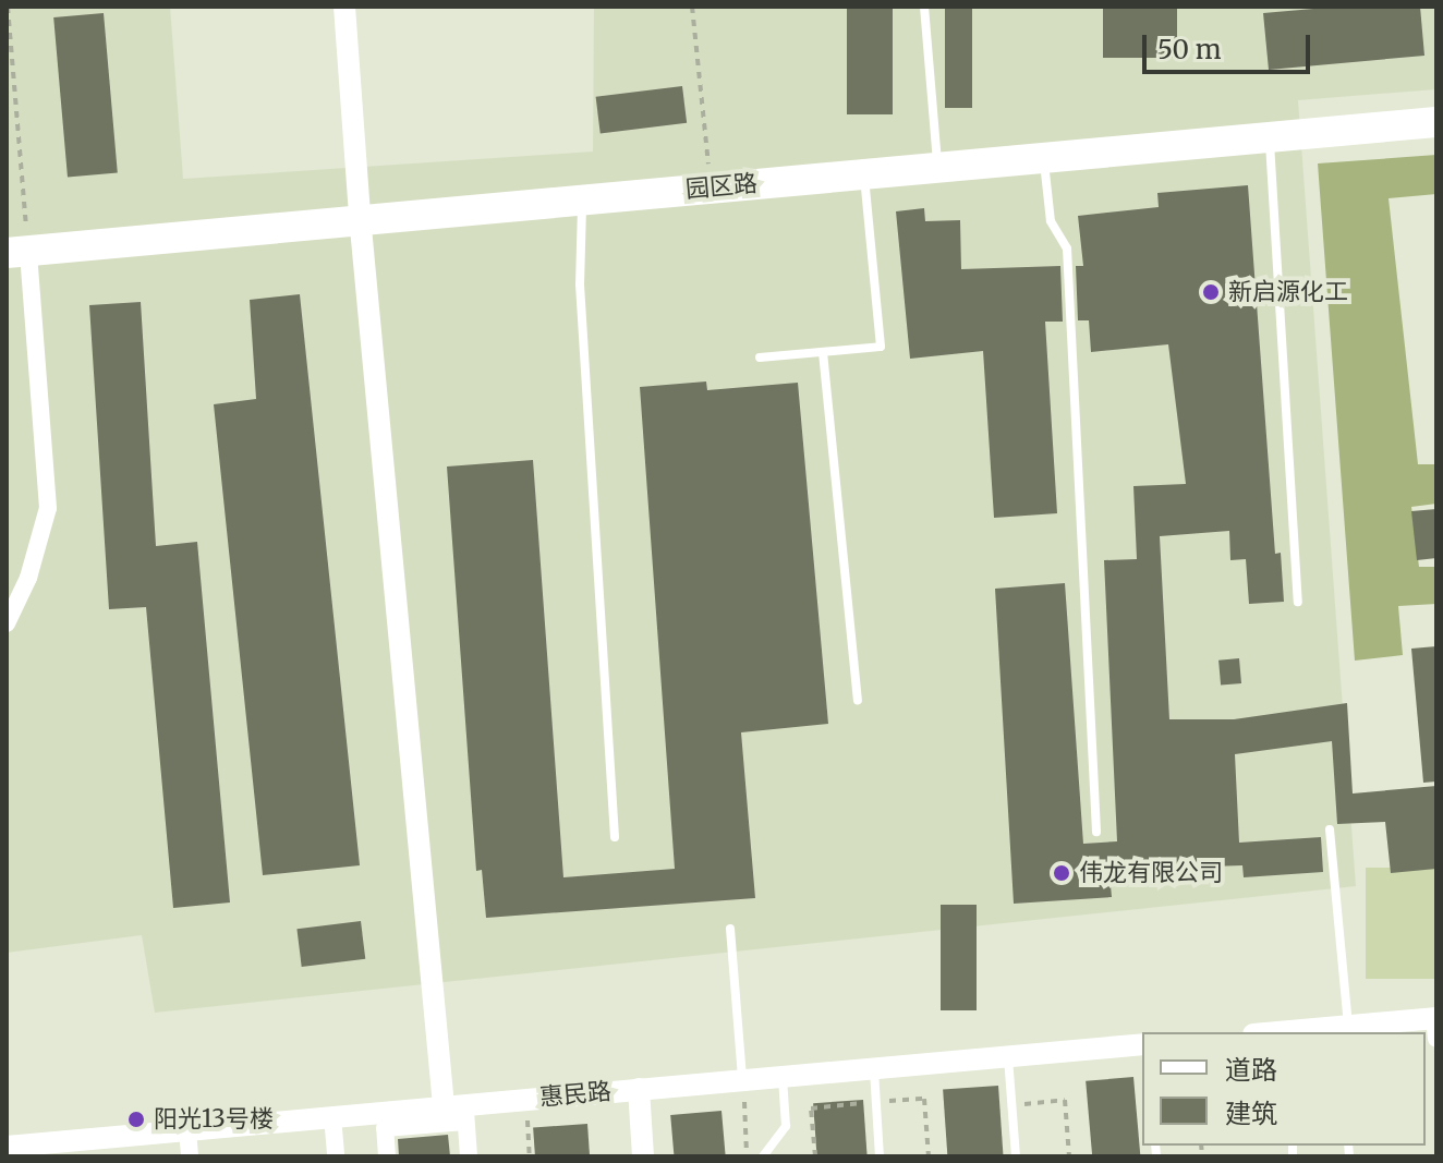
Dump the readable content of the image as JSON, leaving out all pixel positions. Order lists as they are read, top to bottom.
{
  "streets": {
    "highway": ["园区路"],
    "street": ["惠民路"]
  },
  "places": ["新启源化工", "伟龙有限公司", "阳光13号楼"],
  "legend": ["道路", "建筑"],
  "scale_bar": "50 m"
}
